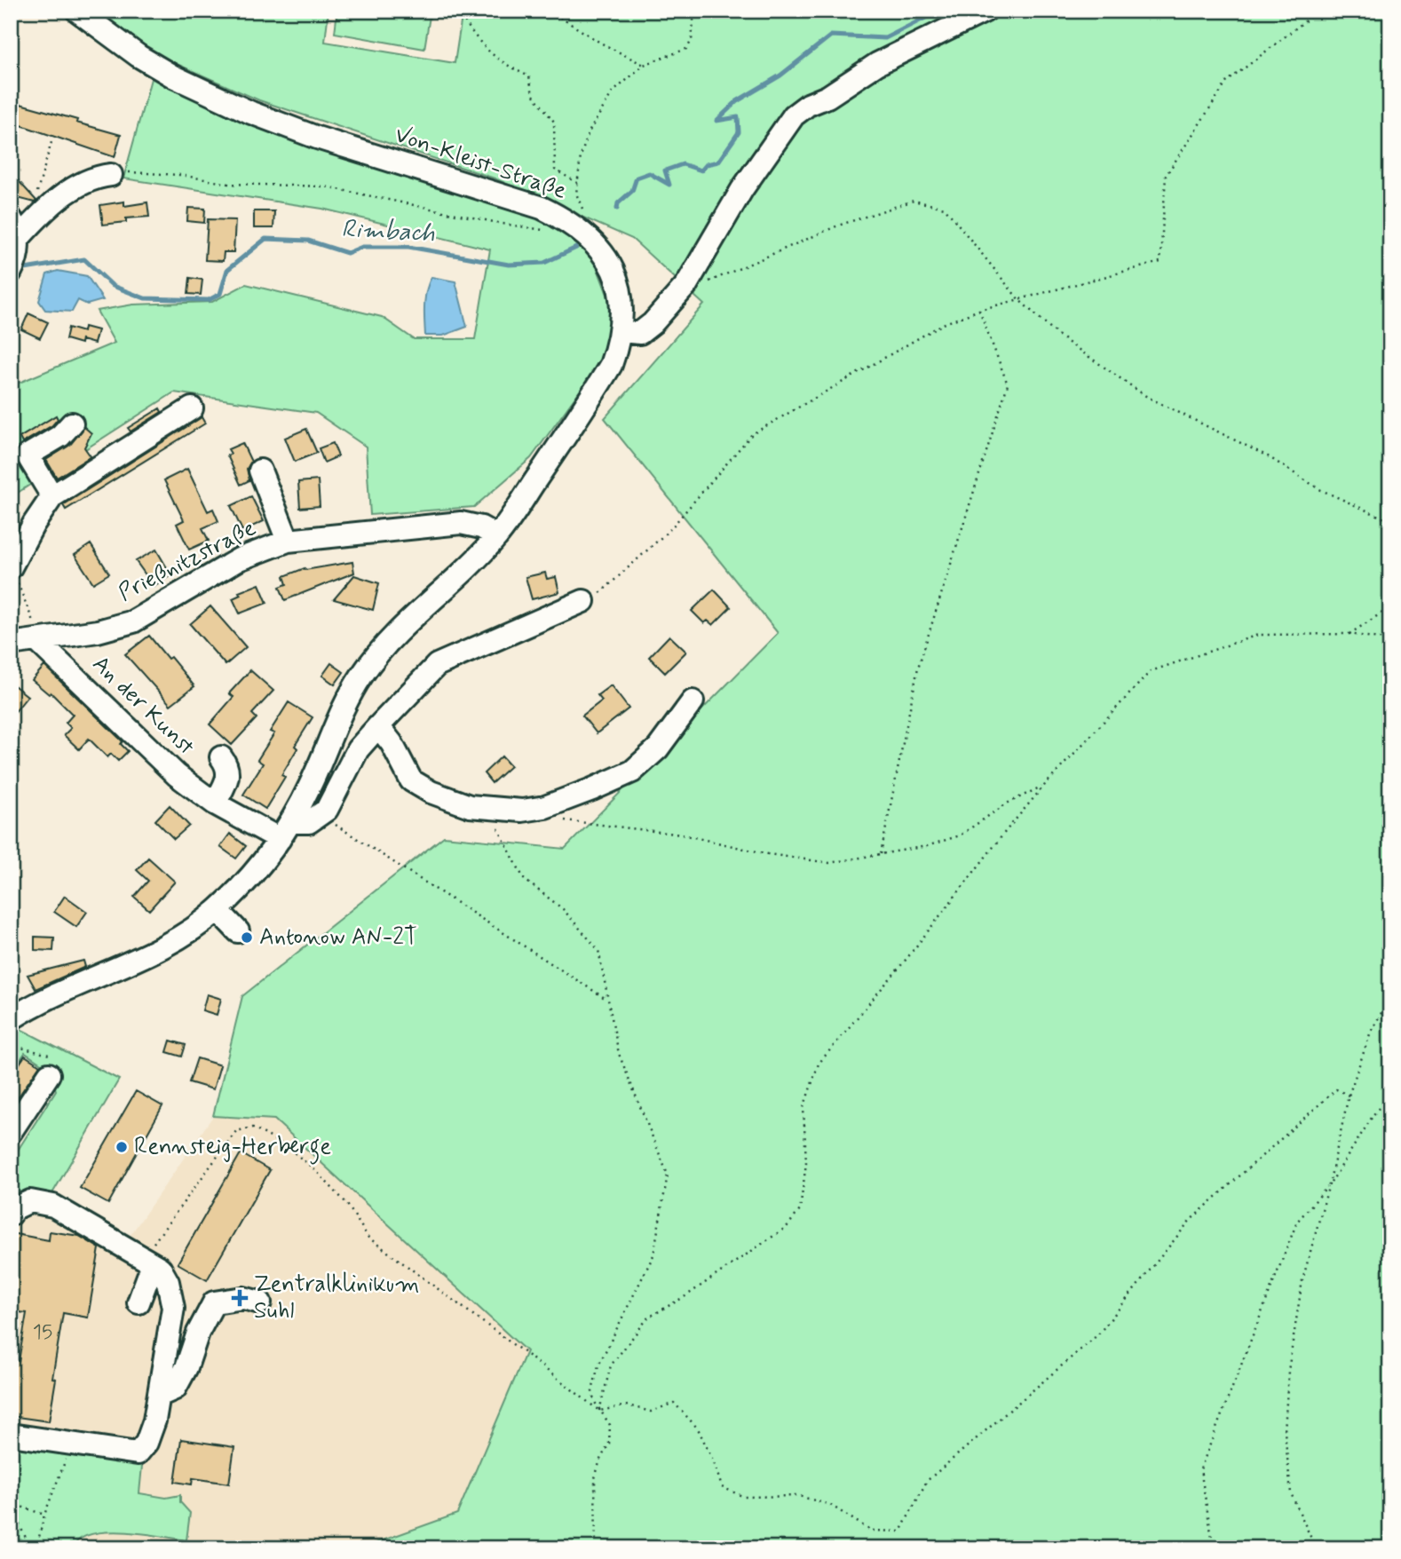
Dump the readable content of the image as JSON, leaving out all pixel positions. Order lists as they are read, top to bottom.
{
  "streets": {
    "street": ["Von-Kleist-Straße", "Prießnitzstraße", "An der Kunst"]
  },
  "crossings": [
    ["Von-Kleist-Straße", "Prießnitzstraße"],
    ["Von-Kleist-Straße", "An der Kunst"],
    ["Prießnitzstraße", "An der Kunst"]
  ],
  "water": ["Rimbach"],
  "places": {
    "other": ["Antonow AN-2T", "Rennsteig-Herberge"],
    "health": ["Zentralklinikum Suhl"]
  },
  "house_numbers": ["15"]
}
